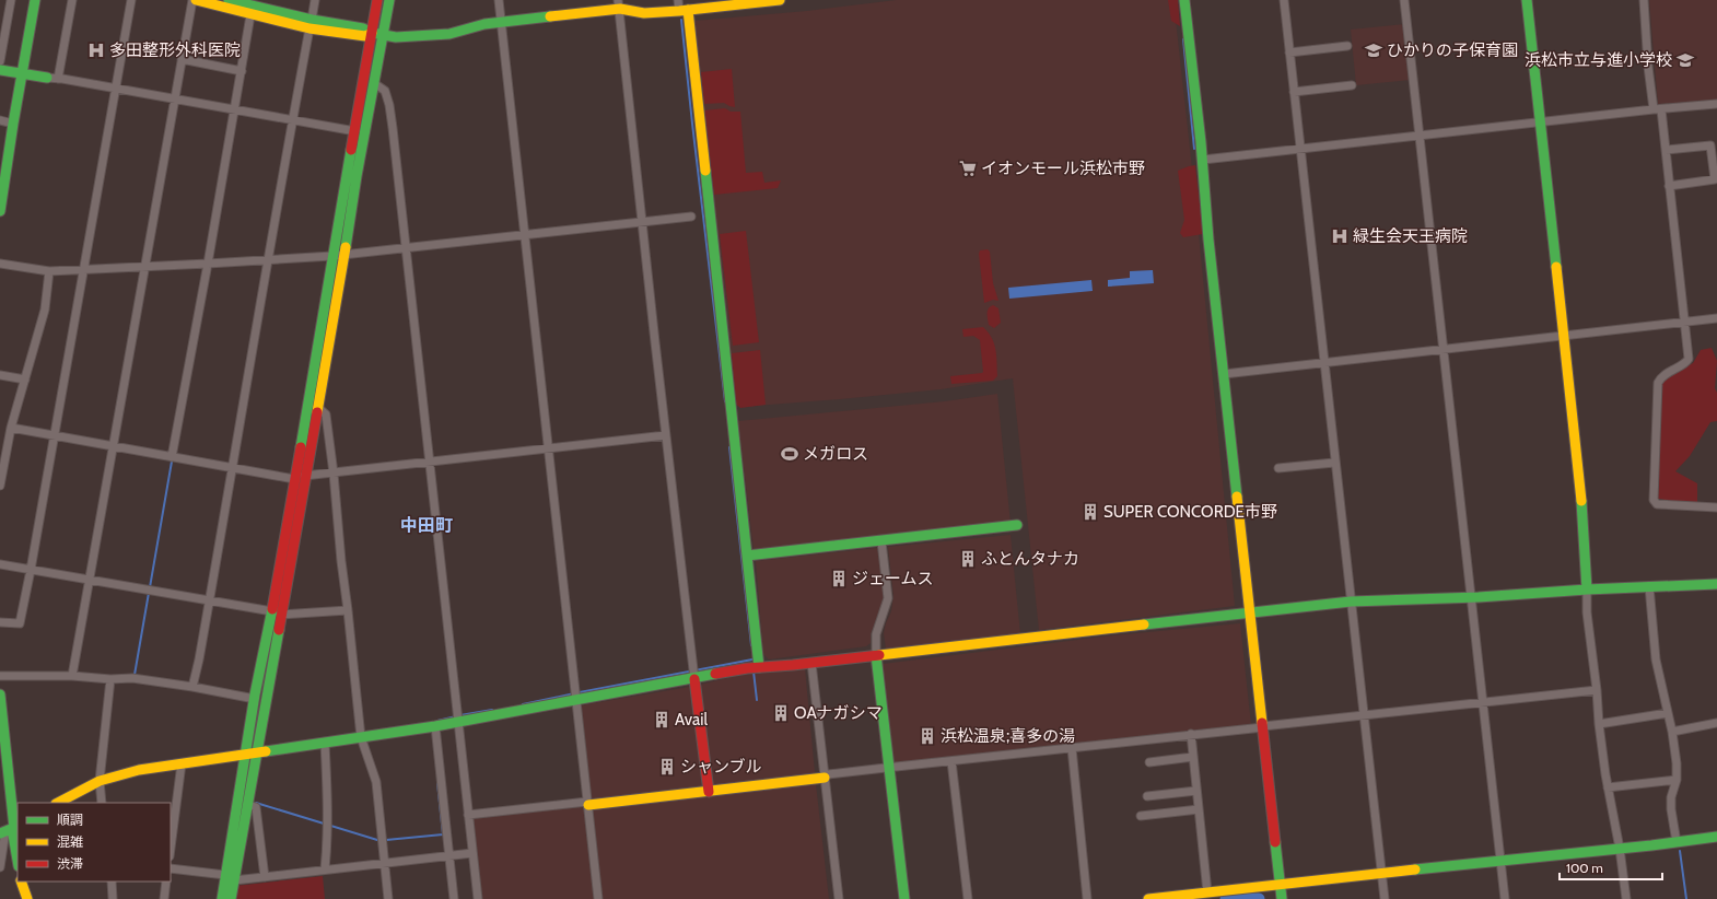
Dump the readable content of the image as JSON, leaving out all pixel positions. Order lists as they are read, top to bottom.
{
  "districts": ["中田町"],
  "places": {
    "hospital": ["多田整形外科医院", "緑生会天王病院"],
    "school or university": ["ひかりの子保育園", "浜松市立与進小学校"],
    "supermarket": ["イオンモール浜松市野"],
    "sports": ["メガロス"],
    "building": [
      "SUPER CONCORDE市野",
      "ふとんタナカ",
      "ジェームス",
      "OAナガシマ",
      "Avail",
      "浜松温泉;喜多の湯",
      "シャンブル"
    ]
  },
  "legend": ["順調", "混雑", "渋滞"],
  "scale_bar": "100 m"
}
